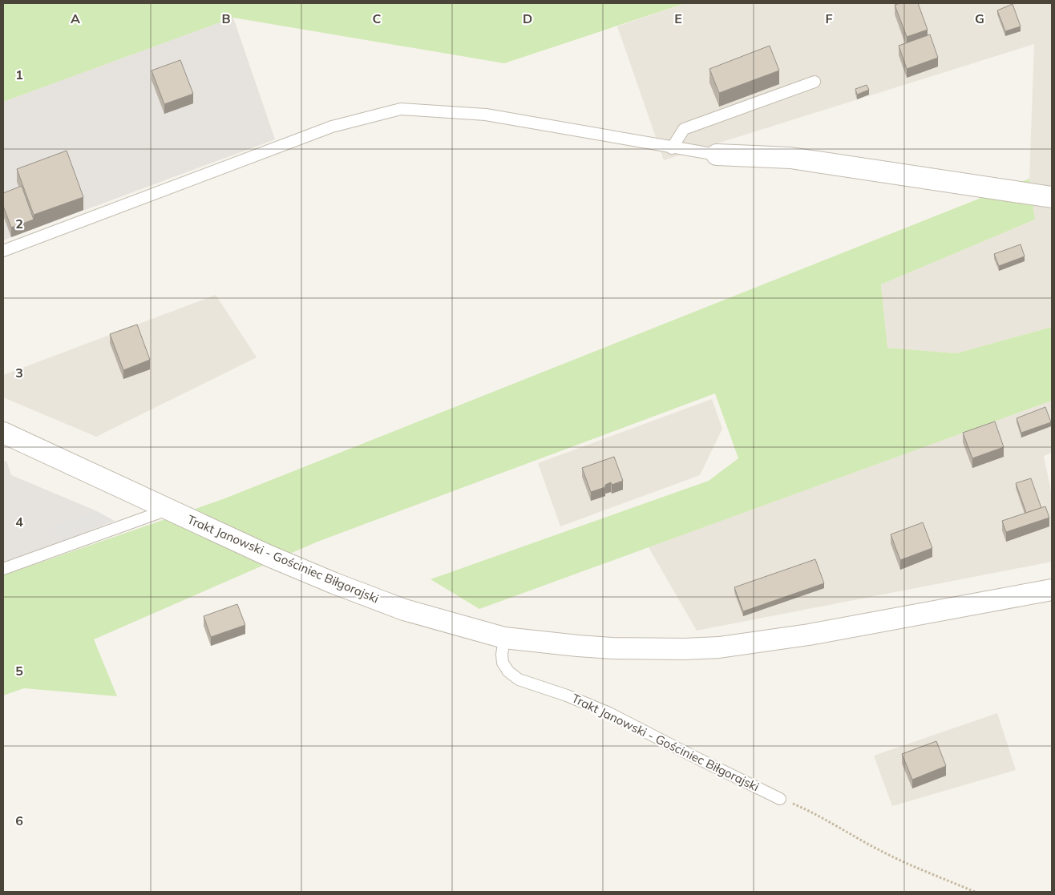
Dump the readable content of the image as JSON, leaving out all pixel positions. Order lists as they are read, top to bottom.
{
  "streets": {
    "street": ["Trakt Janowski - Gościniec Biłgorajski"]
  },
  "grid": {
    "columns": [
      "A",
      "B",
      "C",
      "D",
      "E",
      "F",
      "G"
    ],
    "rows": [
      "1",
      "2",
      "3",
      "4",
      "5",
      "6"
    ]
  }
}
